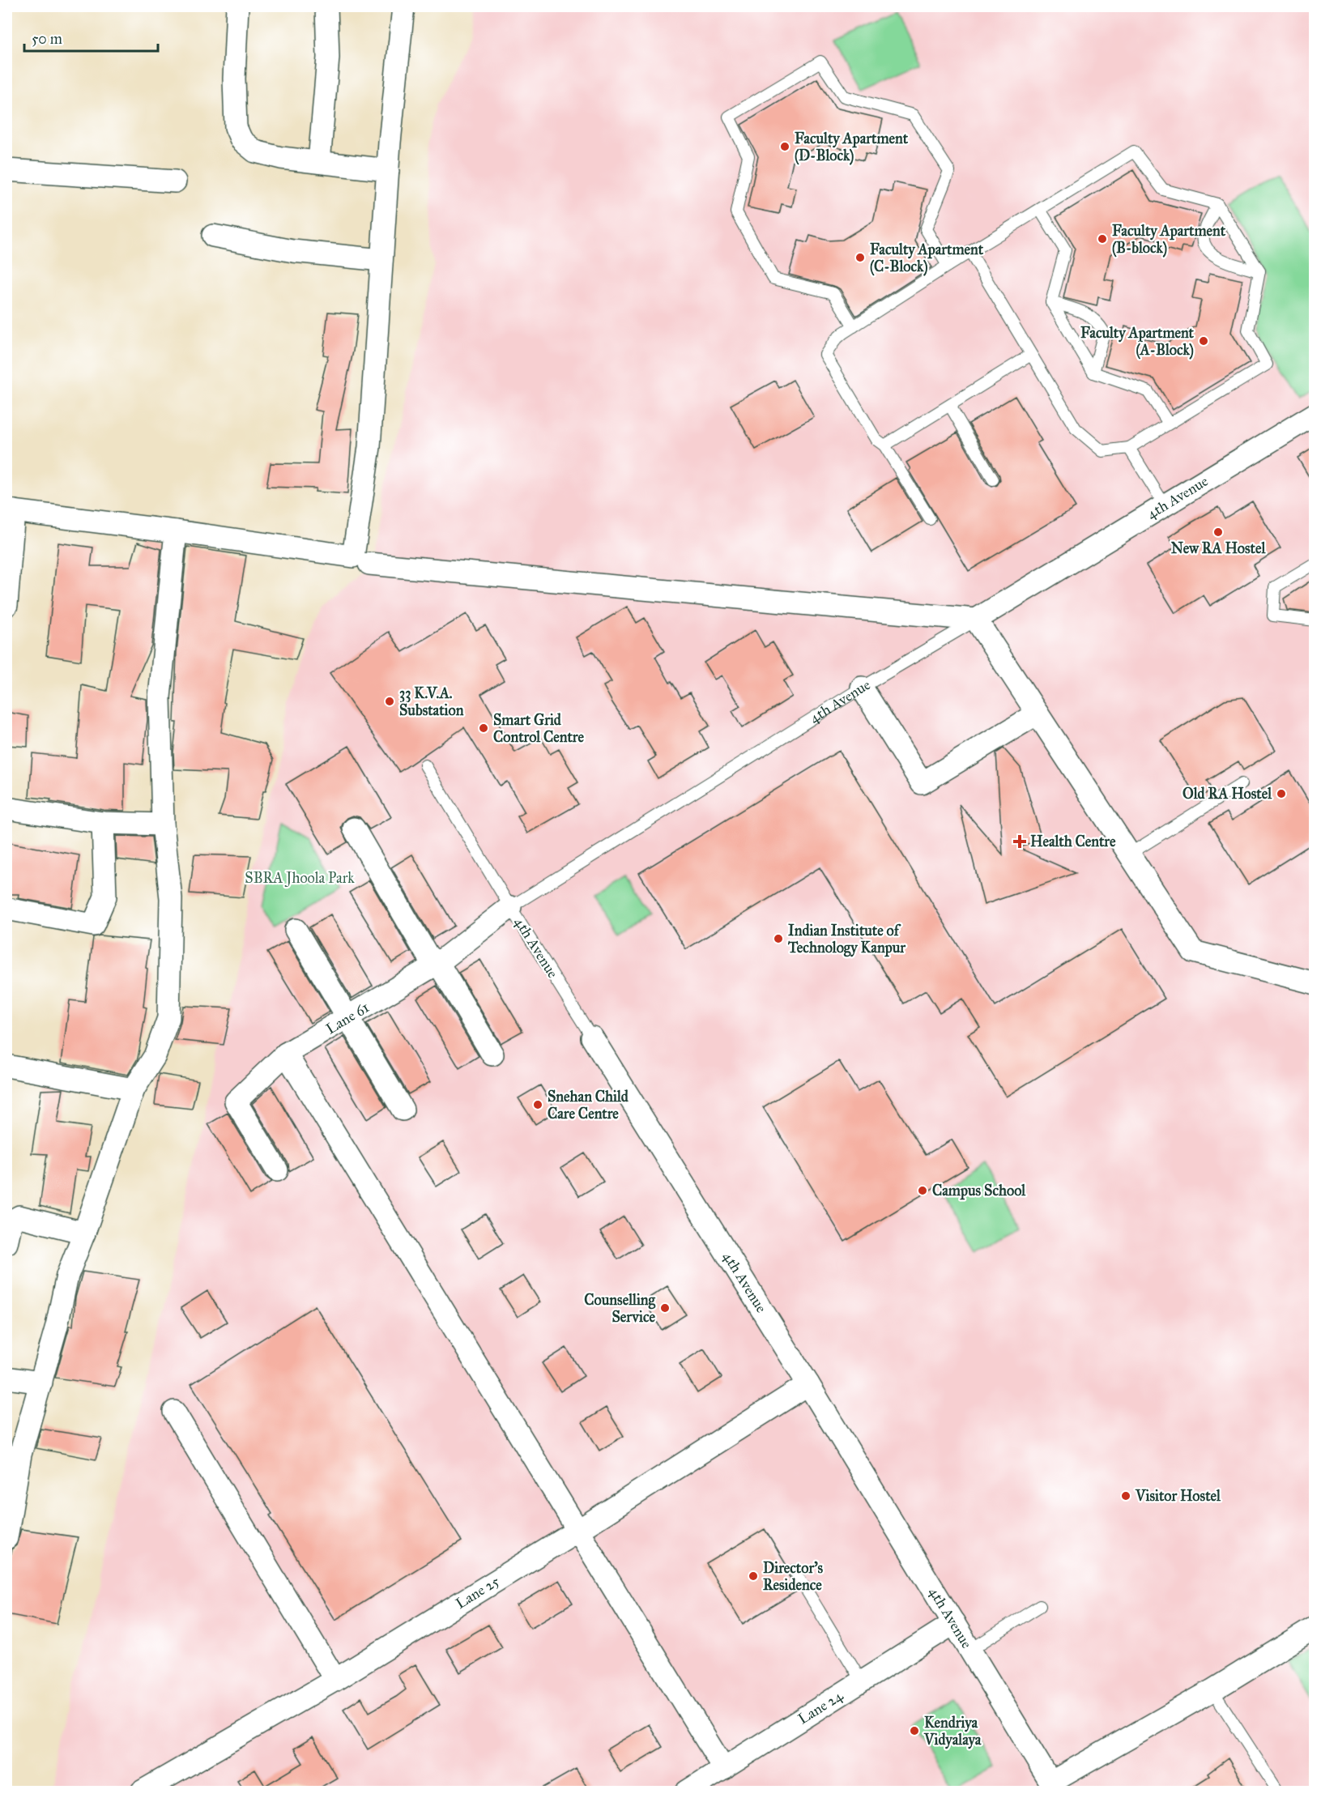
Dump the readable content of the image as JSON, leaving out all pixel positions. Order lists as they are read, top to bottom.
{
  "streets": {
    "street": [
      "4th Avenue",
      "Lane 61",
      "Lane 25",
      "Lane 24"
    ]
  },
  "crossings": [
    ["4th Avenue", "Lane 61"],
    ["4th Avenue", "Lane 25"],
    ["4th Avenue", "Lane 24"]
  ],
  "parks": ["SBRA Jhoola Park"],
  "places": {
    "other": [
      "Faculty Apartment (D-Block)",
      "Faculty Apartment (B-block)",
      "Faculty Apartment (C-Block)",
      "Faculty Apartment (A-Block)",
      "New RA Hostel",
      "33 K.V.A. Substation",
      "Smart Grid Control Centre",
      "Old RA Hostel",
      "Indian Institute of Technology Kanpur",
      "Snehan Child Care Centre",
      "Campus School",
      "Counselling Service",
      "Visitor Hostel",
      "Director's Residence",
      "Kendriya Vidyalaya"
    ],
    "health": ["Health Centre"]
  },
  "scale_bar": "50 m"
}
